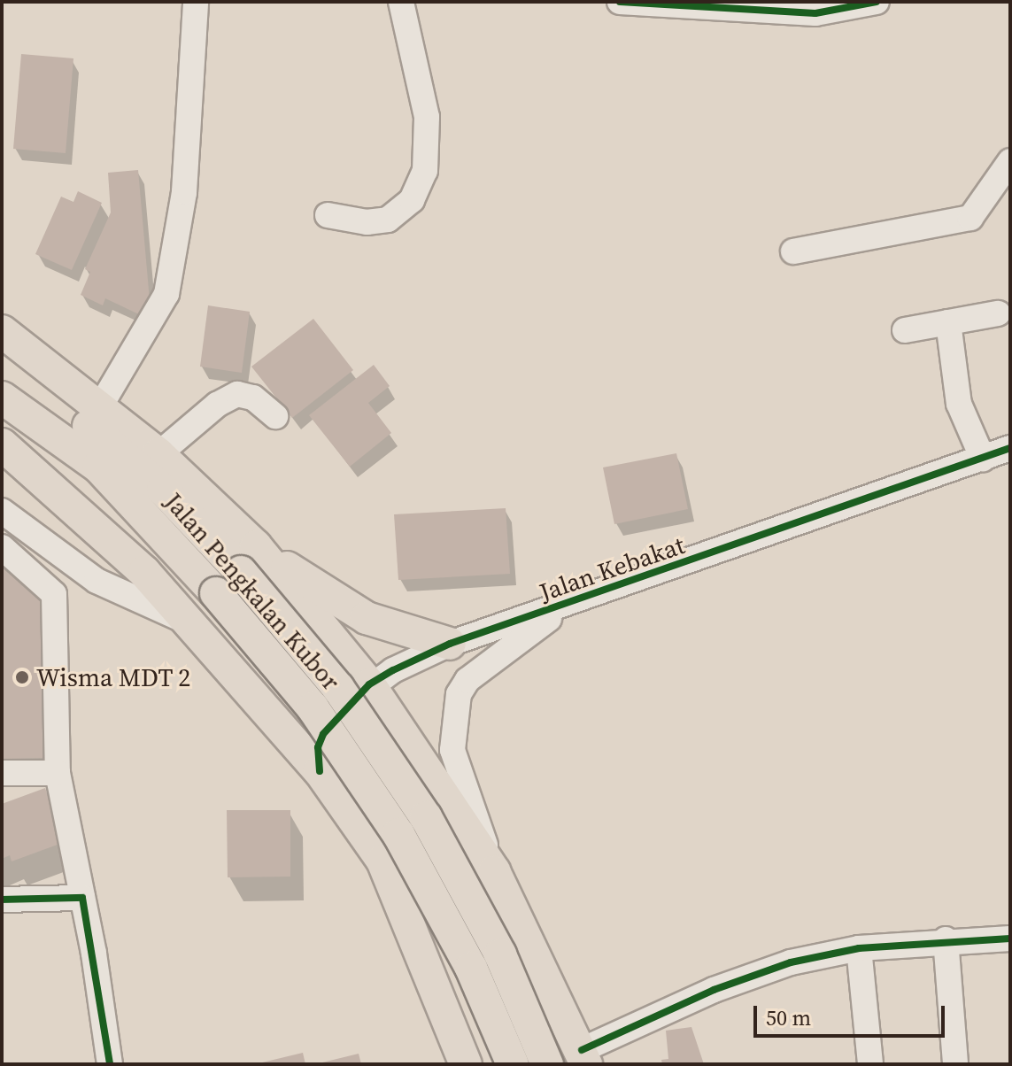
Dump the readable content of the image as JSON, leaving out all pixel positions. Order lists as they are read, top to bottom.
{
  "streets": {
    "main road": ["Jalan Pengkalan Kubor"],
    "street": ["Jalan Kebakat"]
  },
  "crossings": [
    ["Jalan Kebakat", "Jalan Pengkalan Kubor"]
  ],
  "places": ["Wisma MDT 2"],
  "scale_bar": "50 m"
}
